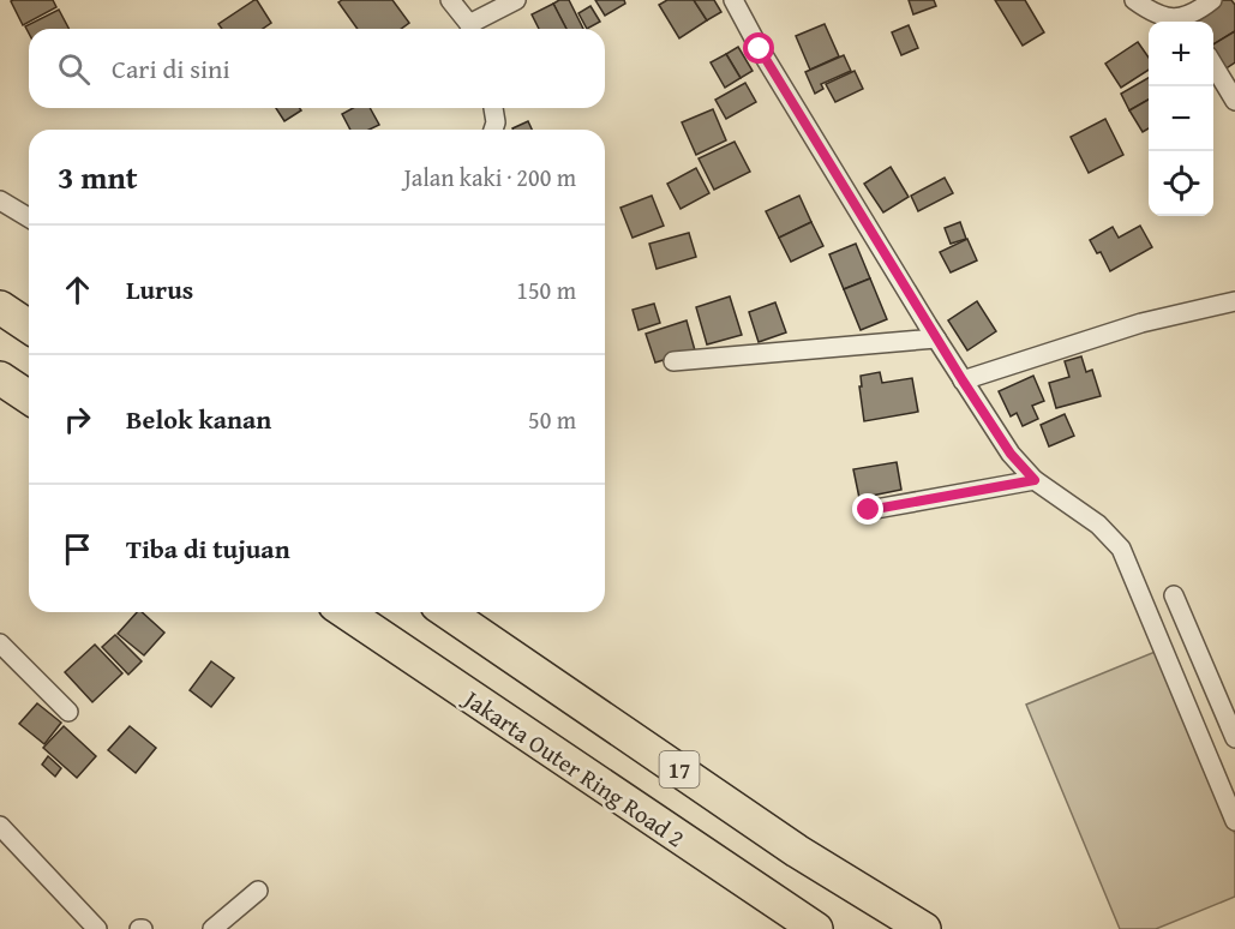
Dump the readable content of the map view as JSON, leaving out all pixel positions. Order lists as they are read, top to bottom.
{
  "streets": {
    "highway": ["Jakarta Outer Ring Road 2", "17"]
  },
  "page": {
    "map_buttons": ["+", "−"],
    "search": "Cari di sini",
    "heading": ["3 mnt", "Jalan kaki · 200 m"],
    "list": [
      ["Lurus", "150 m"],
      ["Belok kanan", "50 m"],
      "Tiba di tujuan"
    ]
  }
}
